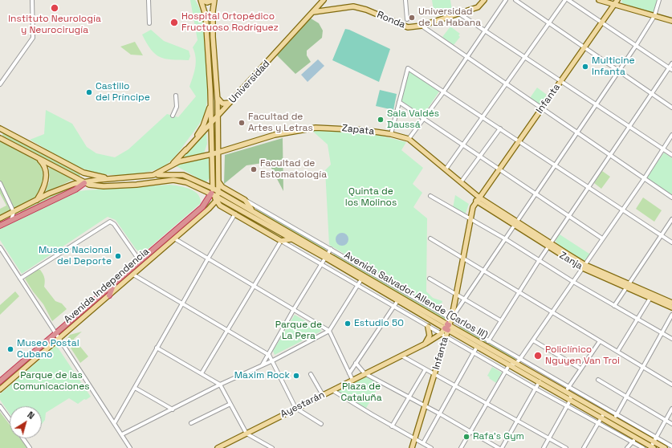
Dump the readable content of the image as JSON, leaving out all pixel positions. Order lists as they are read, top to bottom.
{
  "streets": {
    "highway": ["Avenida Independencia"],
    "main road": [
      "Ronda",
      "Universidad",
      "Infanta",
      "Zapata",
      "Zanja",
      "Avenida Salvador Allende (Carlos III)",
      "Ayestarán"
    ]
  },
  "crossings": [
    ["Ronda", "Universidad"],
    ["Universidad", "Avenida Independencia"],
    ["Infanta", "Zapata"],
    ["Infanta", "Zanja"],
    ["Infanta", "Avenida Salvador Allende (Carlos III)"],
    ["Infanta", "Ayestarán"],
    ["Zapata", "Zanja"],
    ["Zapata", "Avenida Independencia"],
    ["Avenida Independencia", "Avenida Salvador Allende (Carlos III)"],
    ["Avenida Salvador Allende (Carlos III)", "Ayestarán"]
  ],
  "parks": [
    "Quinta de los Molinos",
    "Parque de La Pera",
    "Parque de las Comunicaciones",
    "Plaza de Cataluña"
  ],
  "places": [
    "Instituto Neurología y Neurocirugía",
    "Universidad de La Habana",
    "Hospital Ortopédico Fructuoso Rodríguez",
    "Multicine Infanta",
    "Castillo del Príncipe",
    "Sala Valdés Daussá",
    "Facultad de Artes y Letras",
    "Facultad de Estomatología",
    "Museo Nacional del Deporte",
    "Estudio 50",
    "Museo Postal Cubano",
    "Policlínico Nguyen Van Troi",
    "Maxim Rock",
    "Rafa's Gym"
  ],
  "north": "top right"
}
